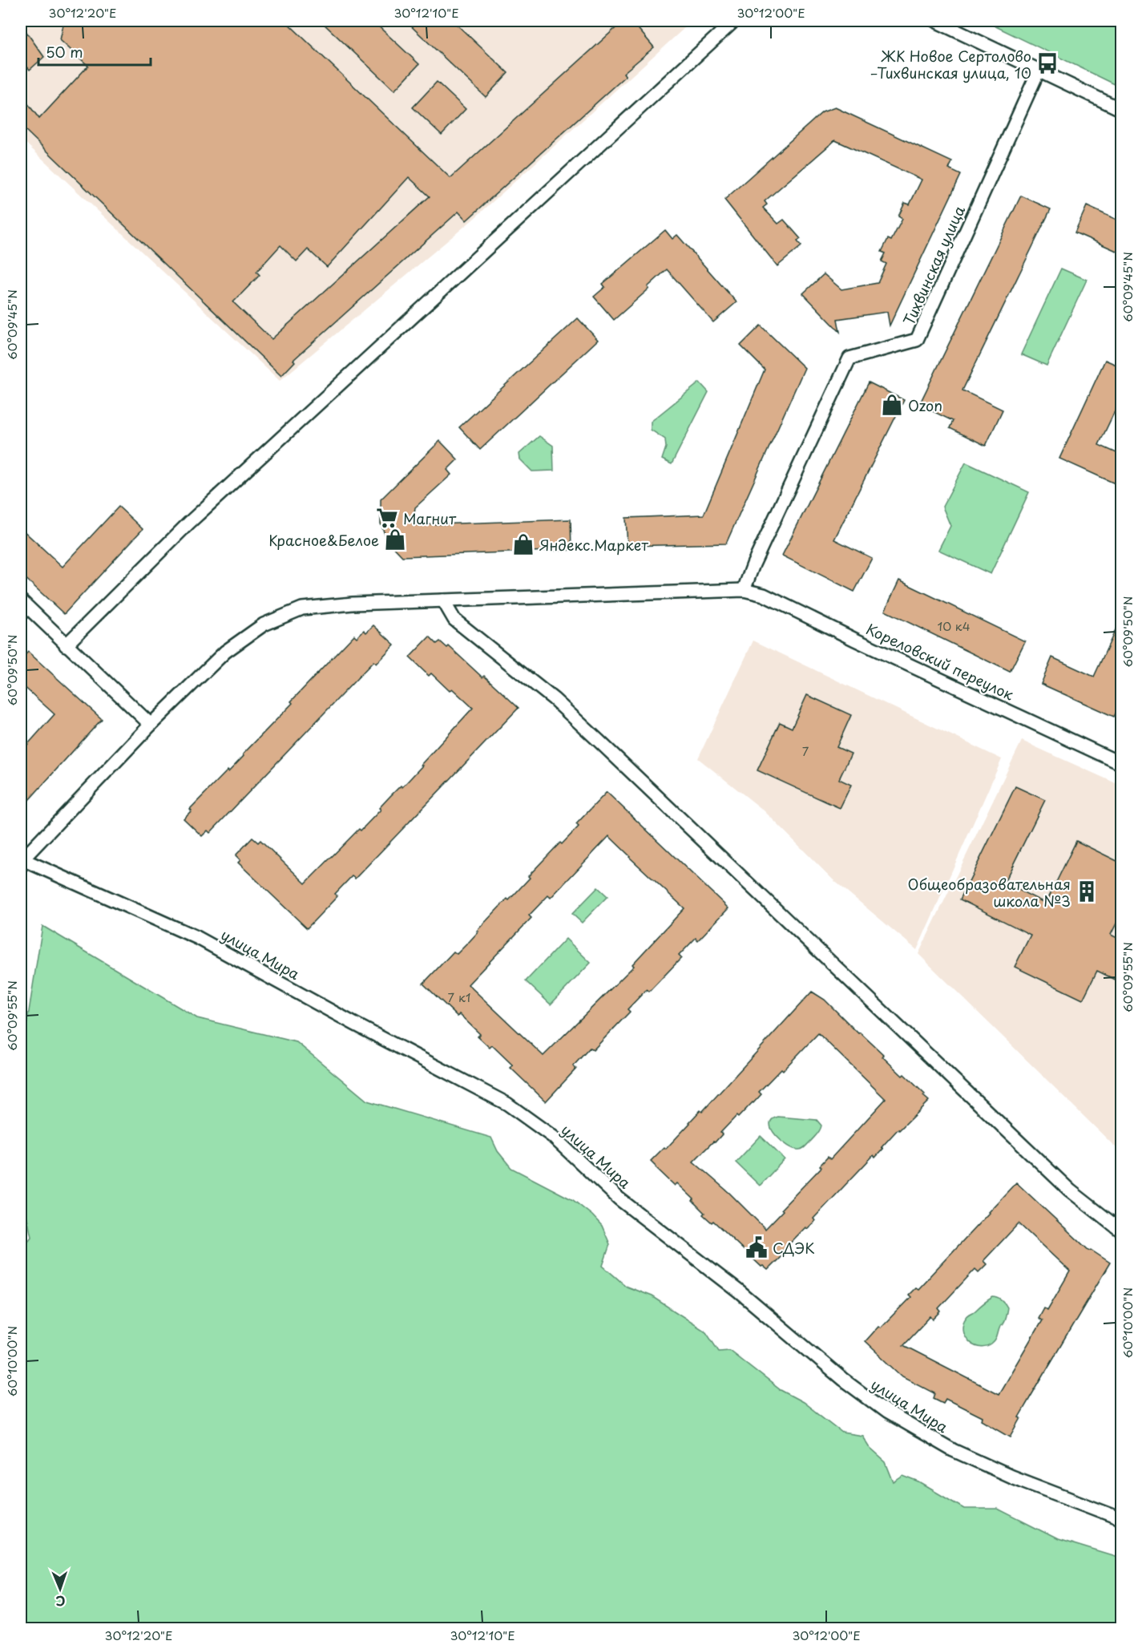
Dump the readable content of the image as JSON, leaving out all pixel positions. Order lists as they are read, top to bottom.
{
  "streets": {
    "street": ["Тихвинская улица", "Кореловский переулок", "улица Мира"]
  },
  "crossings": [
    ["Тихвинская улица", "Кореловский переулок"],
    ["Кореловский переулок", "улица Мира"]
  ],
  "places": {
    "bus stop": ["ЖК Новое Сертолово –Тихвинская улица, 10"],
    "shop": ["Ozon", "Красное&Белое", "Яндекс.Маркет"],
    "supermarket": ["Магнит"],
    "building": ["Общеобразовательная школа №3"],
    "public building": ["СДЭК"]
  },
  "house_numbers": ["10 к4", "7", "7 к1"],
  "scale_bar": "50 m",
  "north": "bottom",
  "coordinates": [
    "30°12'20\"E",
    "30°12'10\"E",
    "30°12'00\"E",
    "60°09'45\"N",
    "60°09'50\"N",
    "60°09'55\"N",
    "60°10'00\"N"
  ]
}
